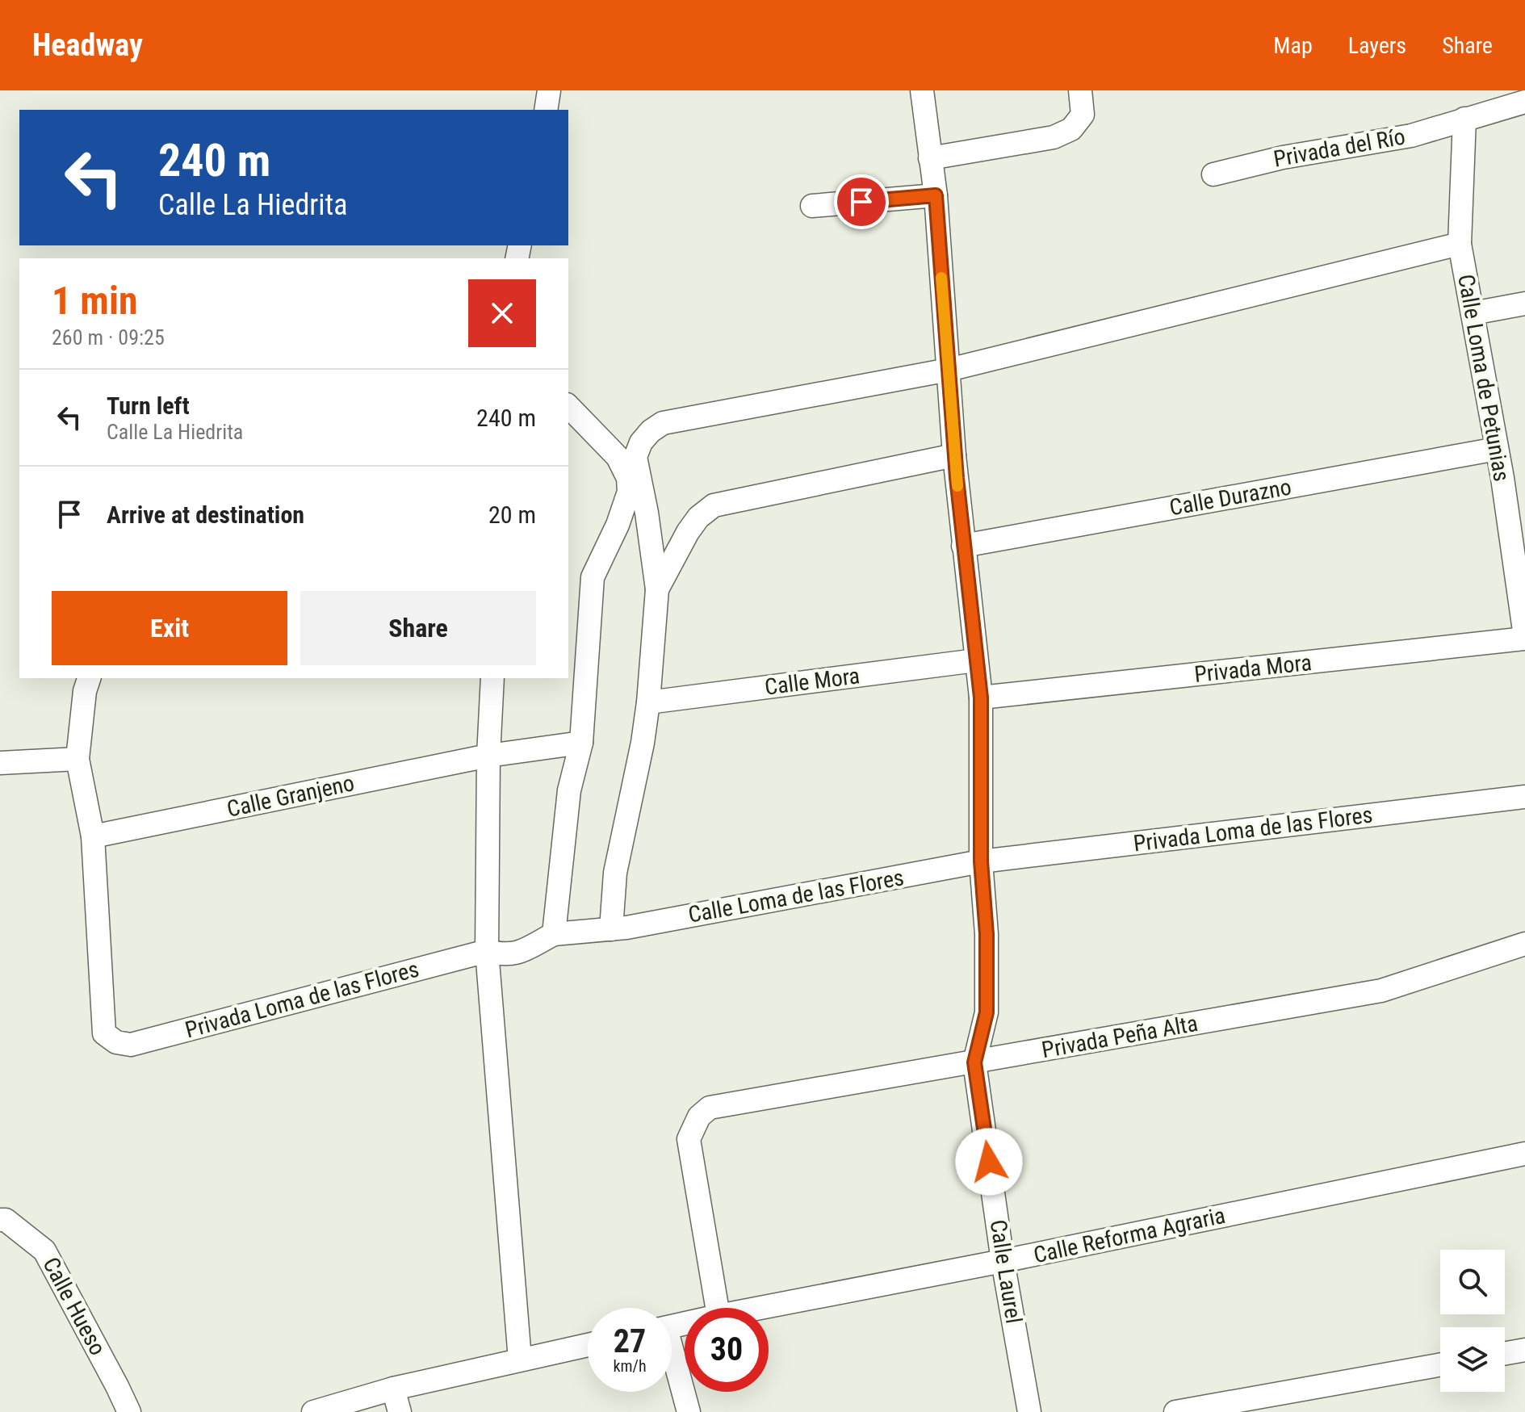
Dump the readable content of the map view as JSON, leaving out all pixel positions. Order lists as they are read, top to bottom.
{
  "streets": {
    "street": [
      "Privada del Río",
      "Calle Loma de Petunias",
      "Calle Durazno",
      "Privada Mora",
      "Calle Mora",
      "Calle Granjeno",
      "Privada Loma de las Flores",
      "Calle Loma de las Flores",
      "Privada Peña Alta",
      "Calle Reforma Agraria",
      "Calle Laurel",
      "Calle Hueso"
    ]
  },
  "crossings": [
    ["Privada del Río", "Calle Loma de Petunias"],
    ["Calle Loma de Petunias", "Calle Durazno"],
    ["Calle Loma de Petunias", "Privada Mora"],
    ["Calle Durazno", "Calle Laurel"],
    ["Privada Mora", "Calle Laurel"],
    ["Calle Mora", "Calle Laurel"],
    ["Calle Granjeno", "Privada Loma de las Flores"],
    ["Privada Loma de las Flores", "Calle Loma de las Flores"],
    ["Privada Loma de las Flores", "Calle Laurel"],
    ["Calle Loma de las Flores", "Calle Laurel"],
    ["Privada Peña Alta", "Calle Laurel"],
    ["Calle Reforma Agraria", "Calle Laurel"]
  ],
  "page": {
    "header": "Headway",
    "nav": ["Map", "Layers", "Share"],
    "turn": ["240 m", "Calle La Hiedrita"],
    "heading": ["1 min", "260 m · 09:25"],
    "list": [
      {
        "name": "Turn left",
        "note": "Calle La Hiedrita",
        "value": "240 m"
      },
      {
        "name": "Arrive at destination",
        "value": "20 m"
      }
    ],
    "buttons": ["Exit", "Share"],
    "speed": "27 km/h",
    "limit": "30"
  }
}
